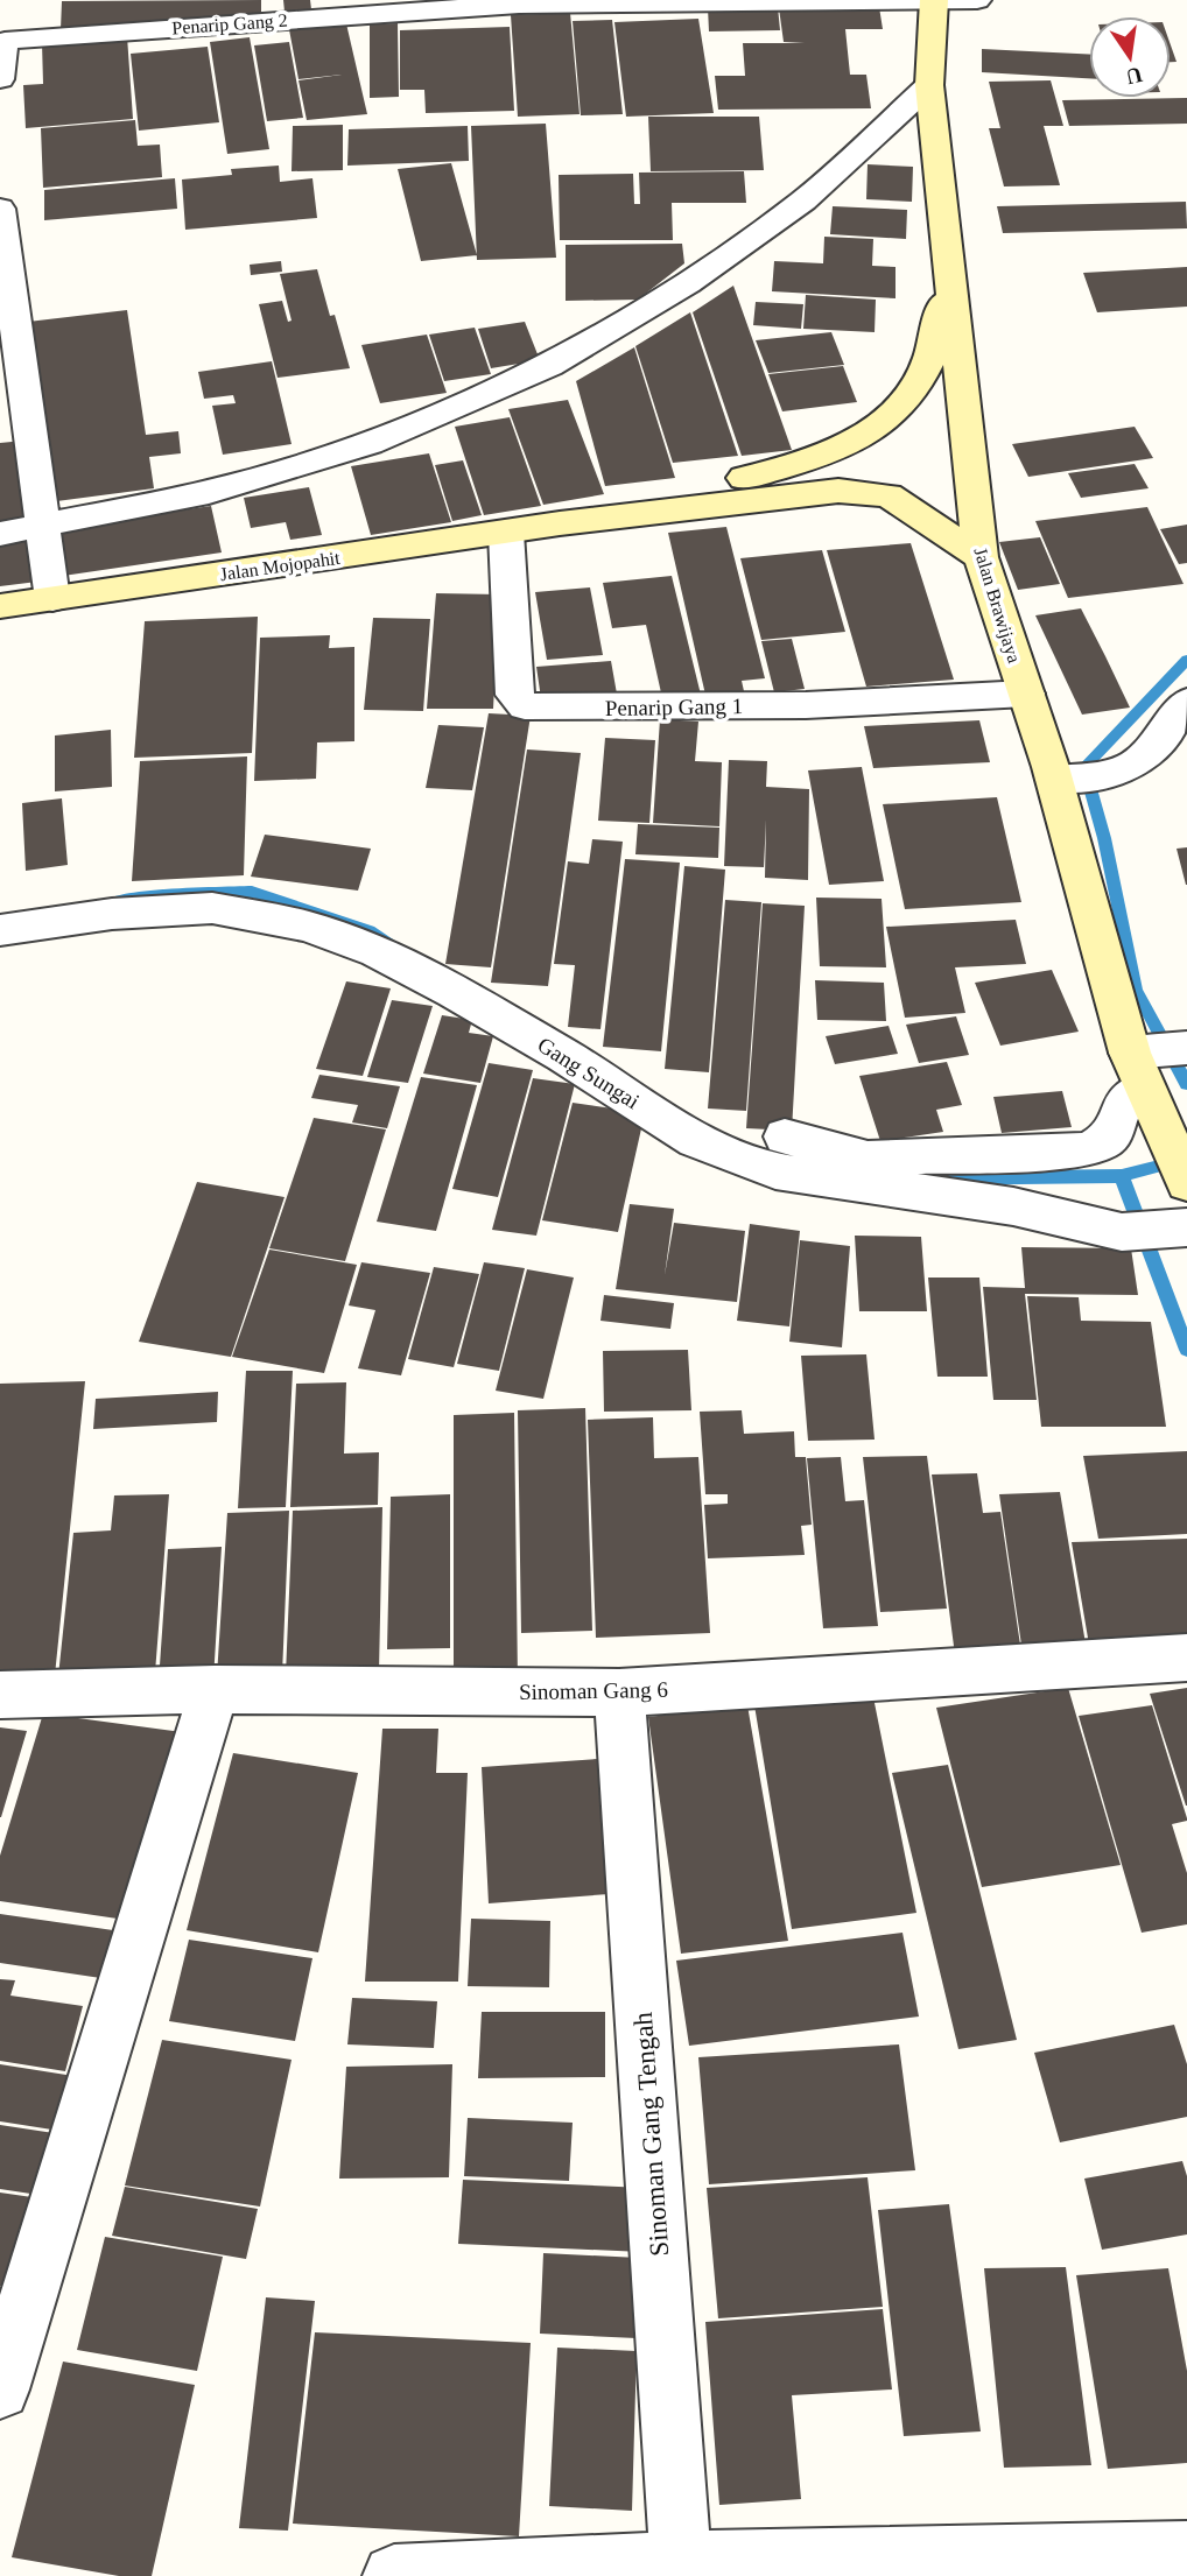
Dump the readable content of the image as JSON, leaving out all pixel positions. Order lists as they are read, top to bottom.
{
  "streets": {
    "main road": ["Jalan Mojopahit", "Jalan Brawijaya"],
    "street": [
      "Penarip Gang 2",
      "Penarip Gang 1",
      "Gang Sungai",
      "Sinoman Gang 6",
      "Sinoman Gang Tengah"
    ]
  },
  "crossings": [
    ["Penarip Gang 2", "Jalan Brawijaya"],
    ["Jalan Mojopahit", "Jalan Brawijaya"],
    ["Jalan Mojopahit", "Penarip Gang 1"],
    ["Jalan Brawijaya", "Penarip Gang 1"],
    ["Sinoman Gang 6", "Sinoman Gang Tengah"]
  ],
  "north": "bottom"
}
